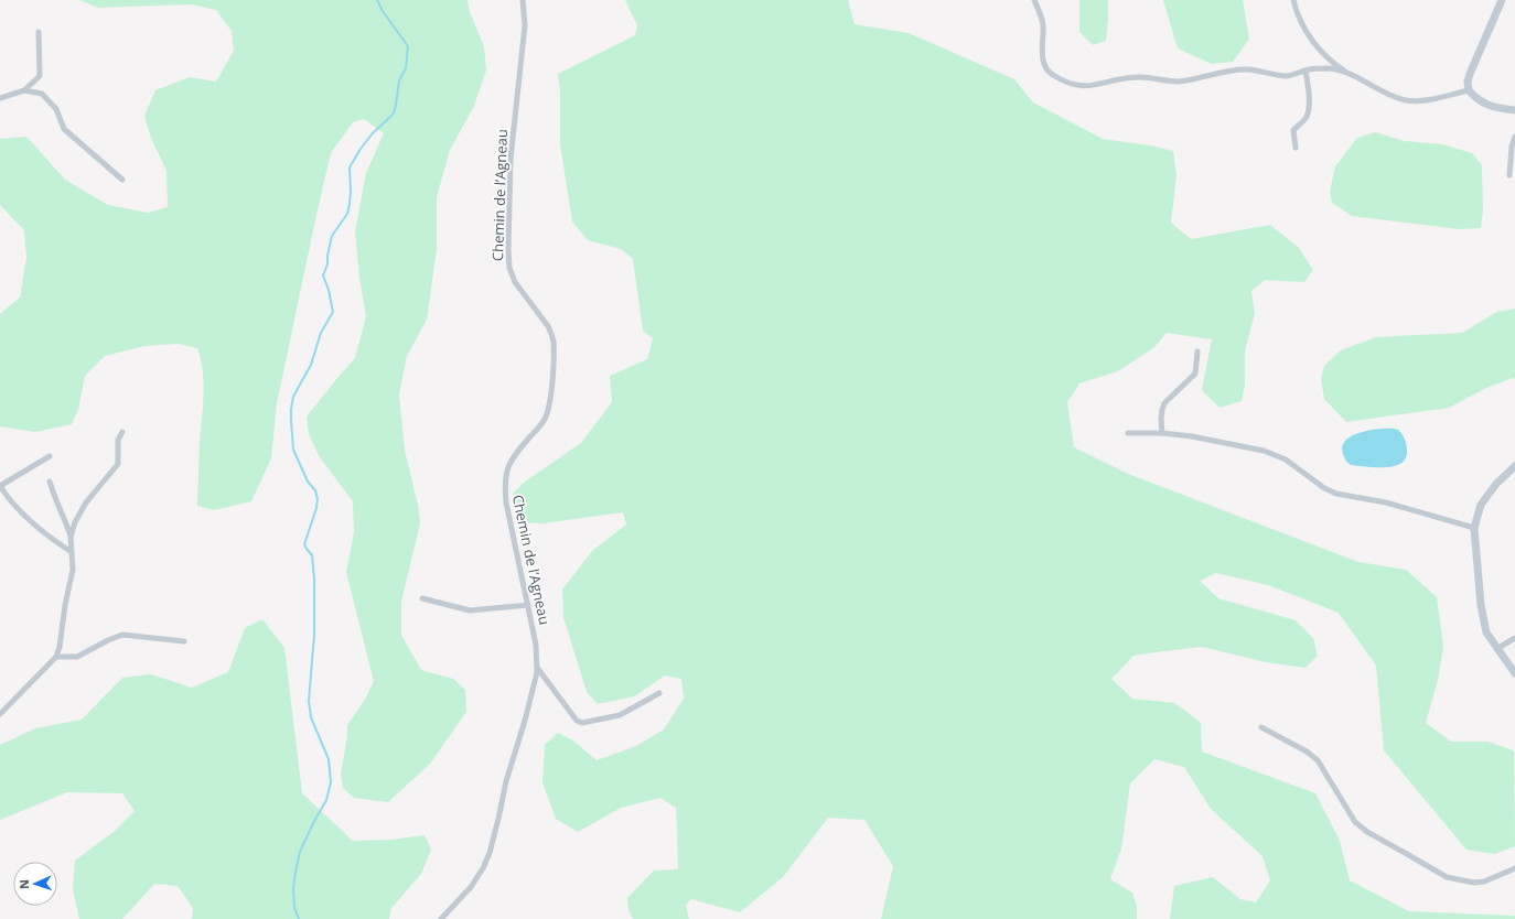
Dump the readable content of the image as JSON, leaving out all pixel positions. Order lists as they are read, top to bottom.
{
  "streets": {
    "street": ["Chemin de l’Agneau"]
  },
  "north": "left"
}
